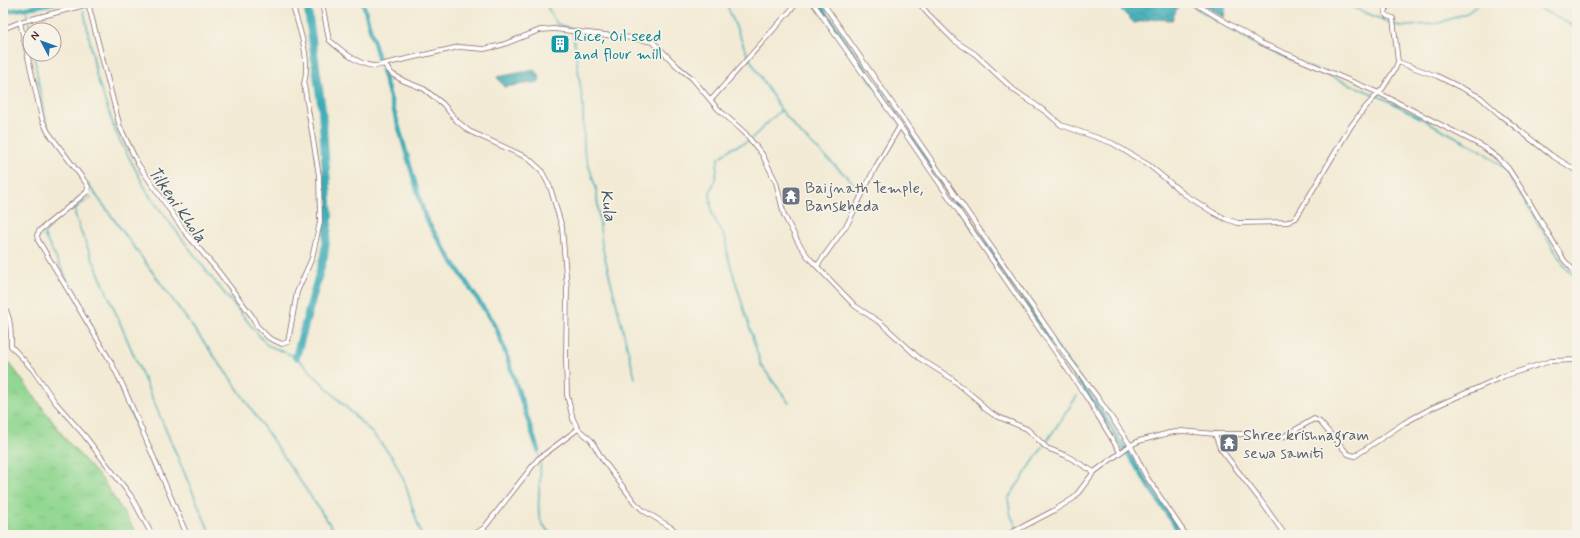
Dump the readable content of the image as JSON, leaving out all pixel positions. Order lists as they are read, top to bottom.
{
  "water": ["Tilkeni Khola", "Kula"],
  "places": {
    "building": ["Rice, Oil seed and flour mill"],
    "temple": ["Baijnath Temple, Banskheda", "Shree krishnagram sewa samiti"]
  },
  "north": "top left"
}
